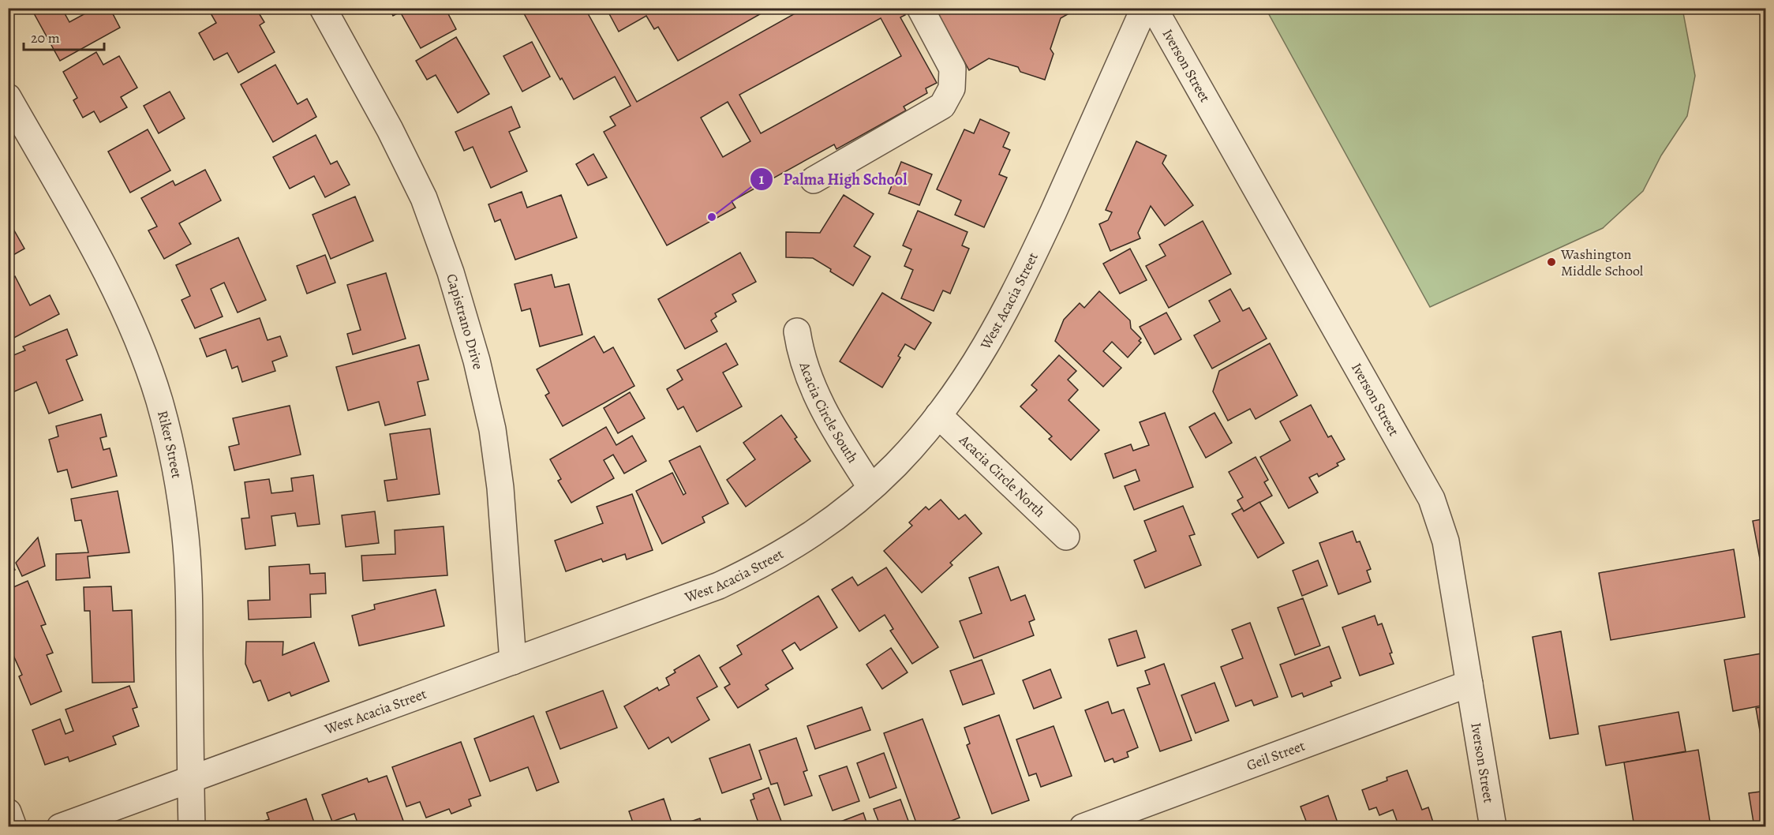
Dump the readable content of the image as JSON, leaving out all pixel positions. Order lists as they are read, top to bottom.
{
  "streets": {
    "street": [
      "Iverson Street",
      "West Acacia Street",
      "Capistrano Drive",
      "Acacia Circle South",
      "Riker Street",
      "Acacia Circle North",
      "Geil Street"
    ]
  },
  "crossings": [
    ["Iverson Street", "Geil Street"],
    ["West Acacia Street", "Capistrano Drive"],
    ["West Acacia Street", "Acacia Circle South"],
    ["West Acacia Street", "Riker Street"],
    ["West Acacia Street", "Acacia Circle North"]
  ],
  "places": ["Palma High School", "Washington Middle School"],
  "scale_bar": "20 m"
}
